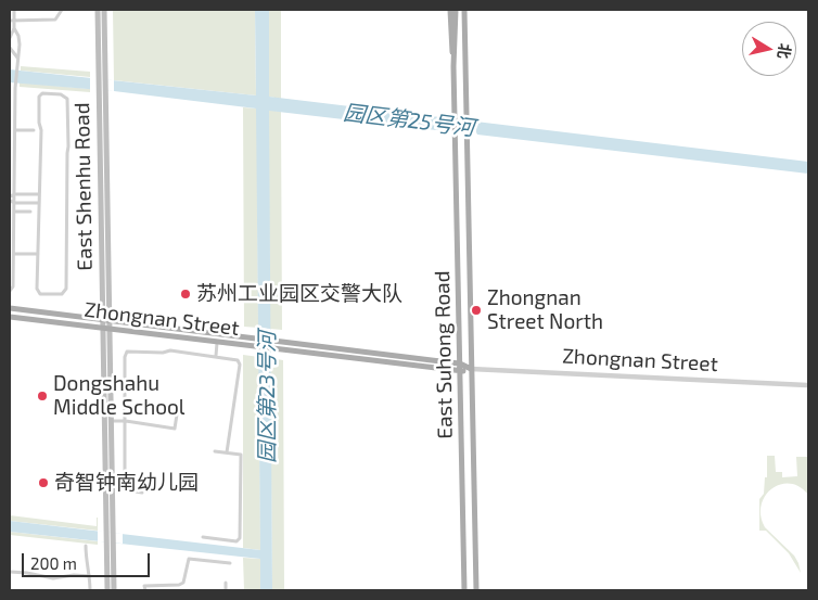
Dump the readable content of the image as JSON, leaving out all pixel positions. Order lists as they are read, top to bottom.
{
  "streets": {
    "main road": ["East Shenhu Road", "Zhongnan Street", "East Suhong Road"]
  },
  "crossings": [
    ["East Shenhu Road", "Zhongnan Street"],
    ["Zhongnan Street", "East Suhong Road"]
  ],
  "water": ["园区第25号河", "园区第23号河"],
  "places": [
    "苏州工业园区交警大队",
    "Zhongnan Street North",
    "Dongshahu Middle School",
    "奇智钟南幼儿园"
  ],
  "scale_bar": "200 m",
  "north": "right"
}
